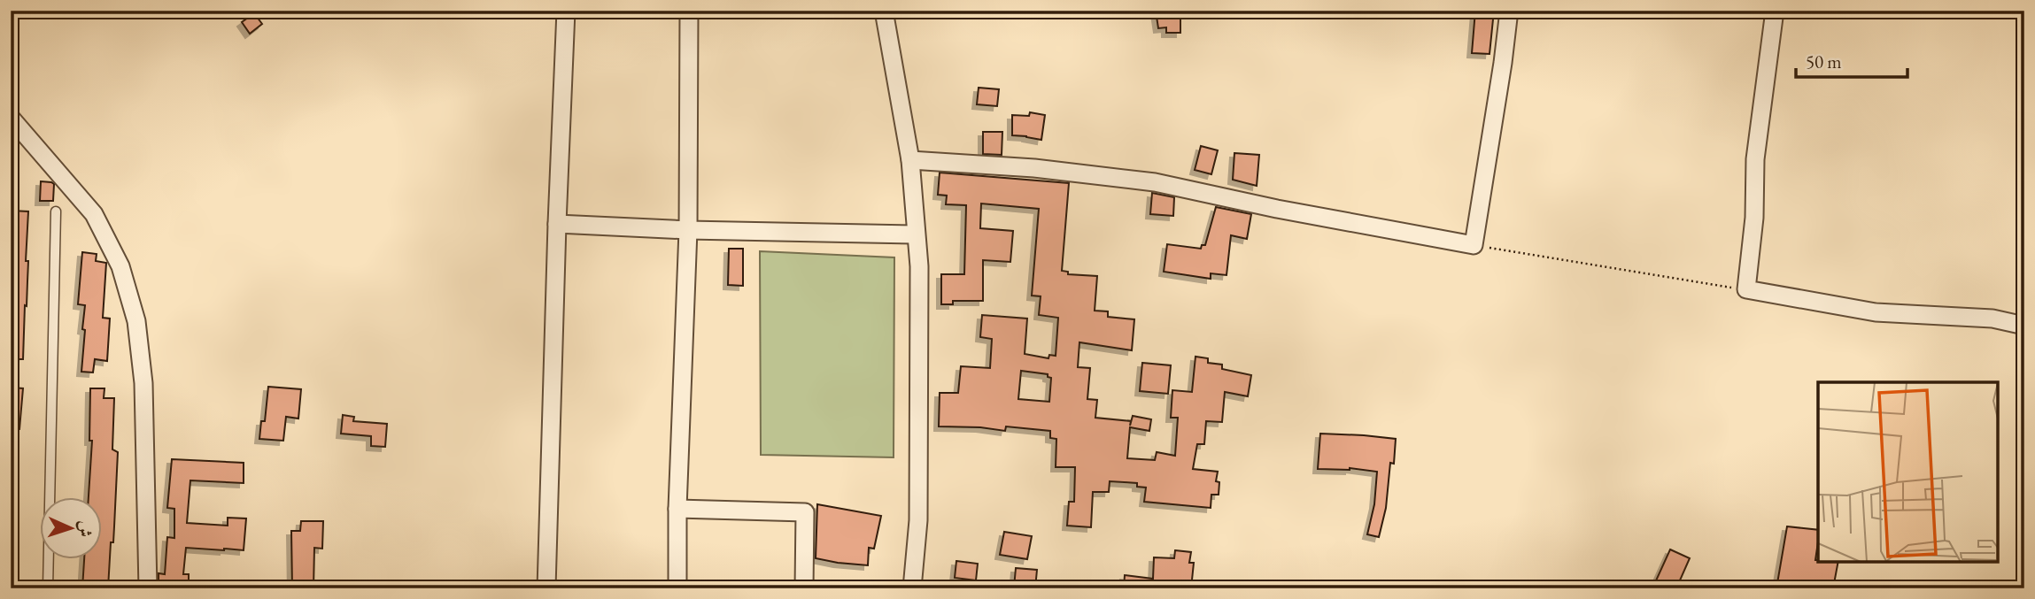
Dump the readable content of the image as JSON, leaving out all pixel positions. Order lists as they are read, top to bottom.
{
  "scale_bar": "50 m",
  "north": "right"
}
